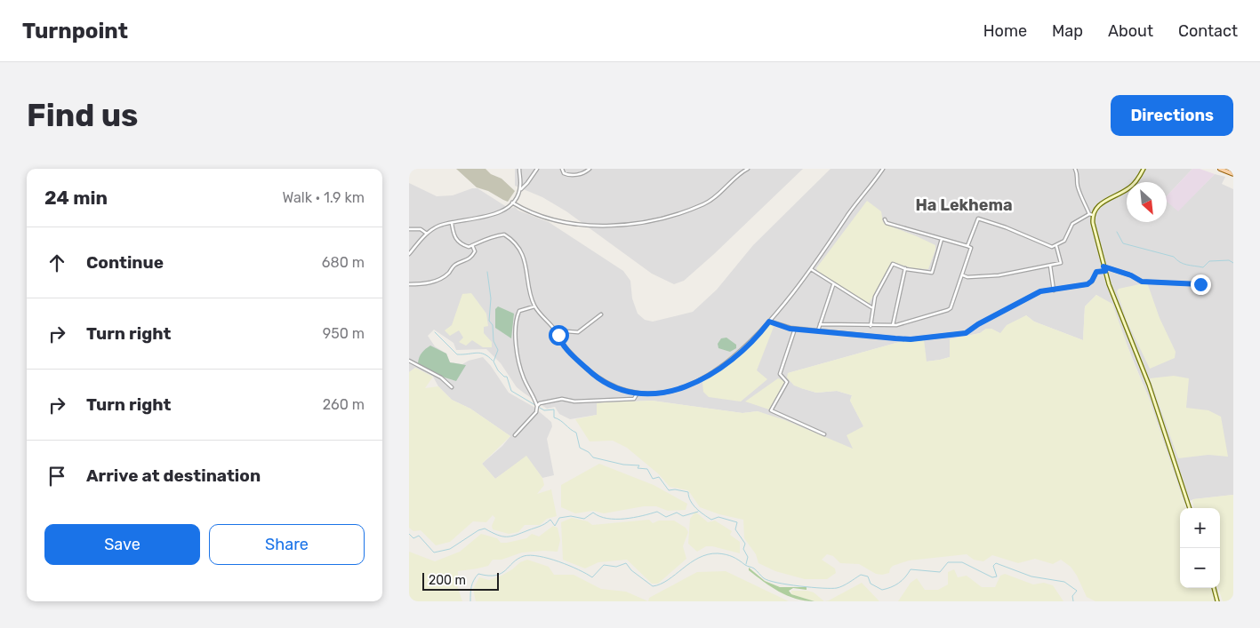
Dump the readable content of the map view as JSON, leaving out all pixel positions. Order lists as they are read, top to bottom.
{
  "districts": ["Ha Lekhema"],
  "scale_bar": "200 m",
  "north": "bottom right",
  "page": {
    "header": "Turnpoint",
    "nav": [
      "Home",
      "Map",
      "About",
      "Contact"
    ],
    "buttons": [
      "Directions",
      ["Save", "Share"]
    ],
    "title": "Find us",
    "heading": ["24 min", "Walk · 1.9 km"],
    "list": [
      ["Continue", "680 m"],
      ["Turn right", "950 m"],
      ["Turn right", "260 m"],
      "Arrive at destination"
    ],
    "map_buttons": ["+", "−"],
    "scale": "200 m"
  }
}
